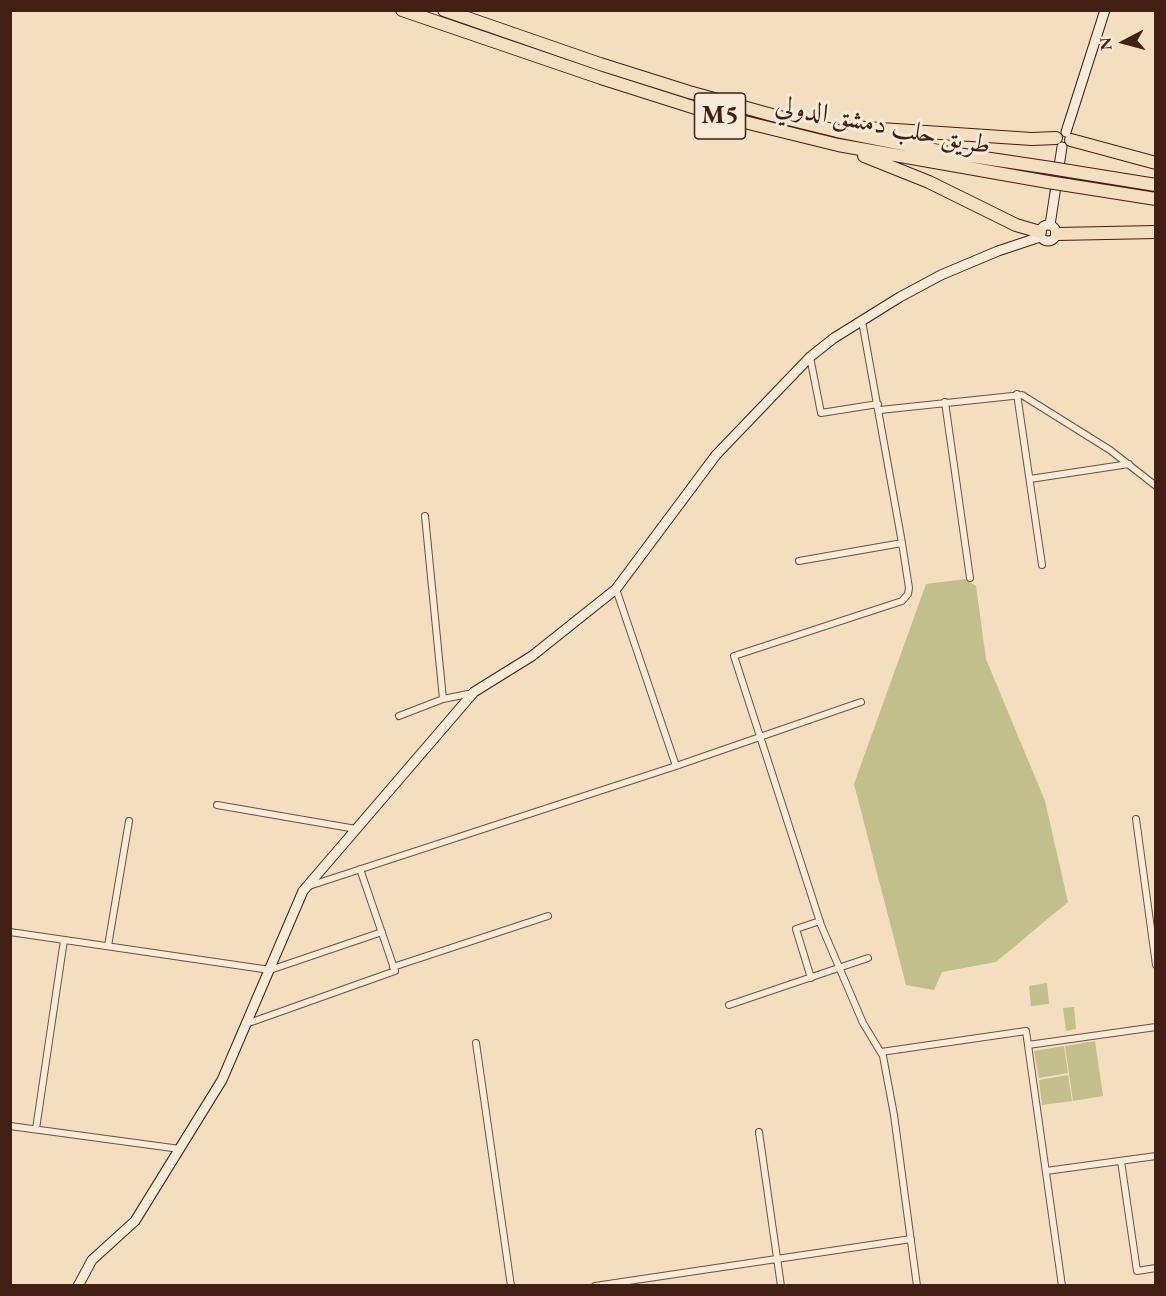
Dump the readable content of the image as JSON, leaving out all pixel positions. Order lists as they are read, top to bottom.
{
  "streets": {
    "highway": ["M5", "طريق حلب دمشق الدولي"]
  },
  "north": "left"
}
